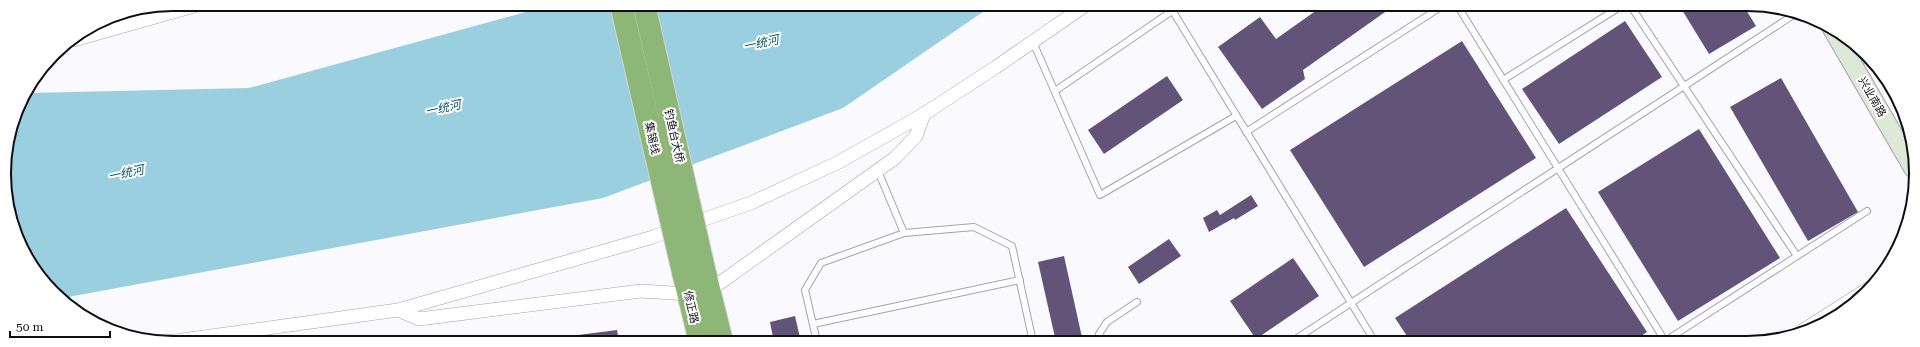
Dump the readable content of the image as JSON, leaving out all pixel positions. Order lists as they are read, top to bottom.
{
  "streets": {
    "highway": ["钓鱼台大桥", "集锡线", "修正路"],
    "street": ["兴业南路"]
  },
  "crossings": [
    ["钓鱼台大桥", "集锡线"],
    ["钓鱼台大桥", "修正路"],
    ["集锡线", "修正路"]
  ],
  "water": ["一统河"],
  "scale_bar": "50 m"
}
